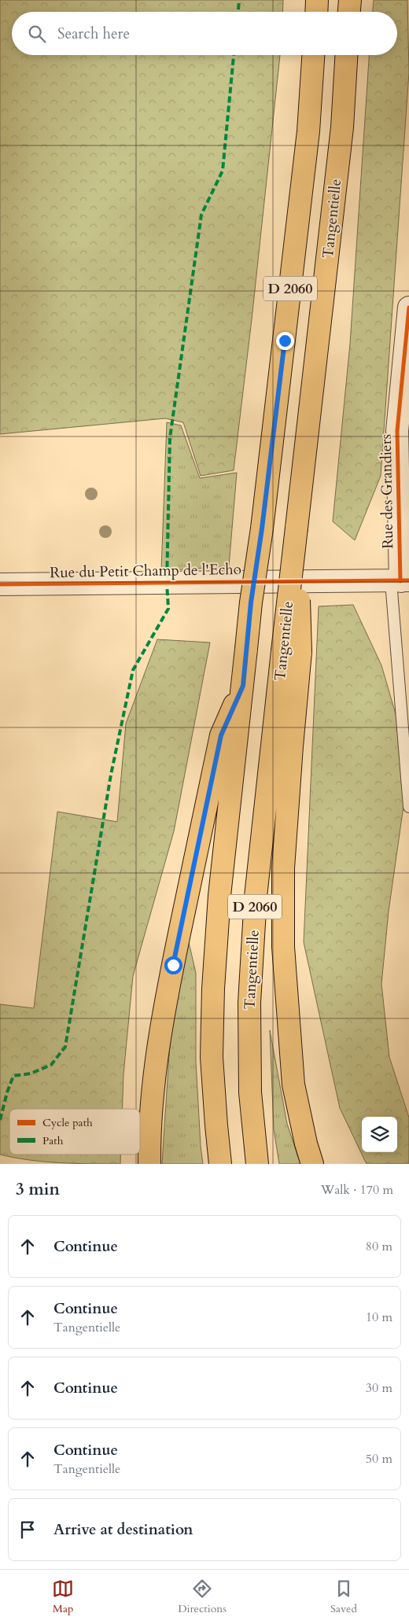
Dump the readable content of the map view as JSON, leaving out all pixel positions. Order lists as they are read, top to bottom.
{
  "streets": {
    "main road": ["Tangentielle", "D 2060"],
    "street": ["Rue des Grandiers", "Rue du Petit Champ de l'Echo"]
  },
  "crossings": [
    ["Rue des Grandiers", "Rue du Petit Champ de l'Echo"]
  ],
  "legend": ["Cycle path", "Path"],
  "page": {
    "search": "Search here",
    "heading": ["3 min", "Walk · 170 m"],
    "list": [
      ["Continue", "80 m"],
      ["Continue", "Tangentielle", "10 m"],
      ["Continue", "30 m"],
      ["Continue", "Tangentielle", "50 m"],
      "Arrive at destination"
    ],
    "nav": ["Map", "Directions", "Saved"]
  }
}
